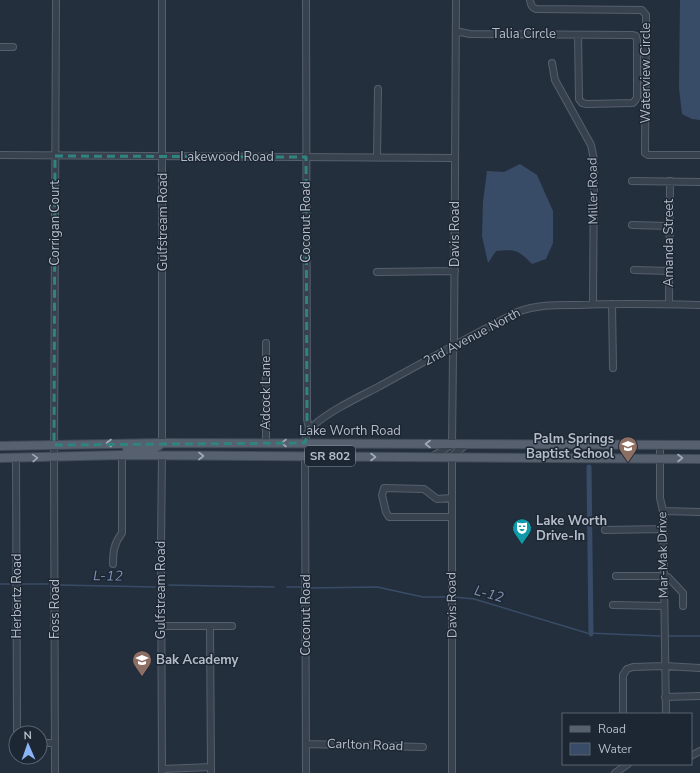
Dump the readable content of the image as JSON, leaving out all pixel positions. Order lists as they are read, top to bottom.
{
  "streets": {
    "main road": ["Lake Worth Road", "SR 802"],
    "street": [
      "Talia Circle",
      "Waterview Circle",
      "Lakewood Road",
      "Miller Road",
      "Gulfstream Road",
      "Coconut Road",
      "Corrigan Court",
      "Davis Road",
      "Amanda Street",
      "2nd Avenue North",
      "Adcock Lane",
      "Mar-Mak Drive",
      "Herbertz Road",
      "Foss Road",
      "Carlton Road"
    ]
  },
  "crossings": [
    ["Talia Circle", "Davis Road"],
    ["Lakewood Road", "Gulfstream Road"],
    ["Lakewood Road", "Coconut Road"],
    ["Lakewood Road", "Corrigan Court"],
    ["Lakewood Road", "Davis Road"],
    ["Miller Road", "2nd Avenue North"],
    ["Gulfstream Road", "Lake Worth Road"],
    ["Coconut Road", "2nd Avenue North"],
    ["Coconut Road", "Lake Worth Road"],
    ["Coconut Road", "Carlton Road"],
    ["Corrigan Court", "Lake Worth Road"],
    ["Corrigan Court", "Foss Road"],
    ["Davis Road", "2nd Avenue North"],
    ["Davis Road", "Lake Worth Road"],
    ["Amanda Street", "2nd Avenue North"],
    ["Adcock Lane", "Lake Worth Road"],
    ["Lake Worth Road", "Mar-Mak Drive"],
    ["Lake Worth Road", "Herbertz Road"],
    ["Lake Worth Road", "Foss Road"]
  ],
  "water": ["L-12"],
  "places": {
    "school or university": ["Palm Springs Baptist School", "Bak Academy"],
    "theatre": ["Lake Worth Drive-In"]
  },
  "legend": ["Road", "Water"],
  "north": "top"
}
